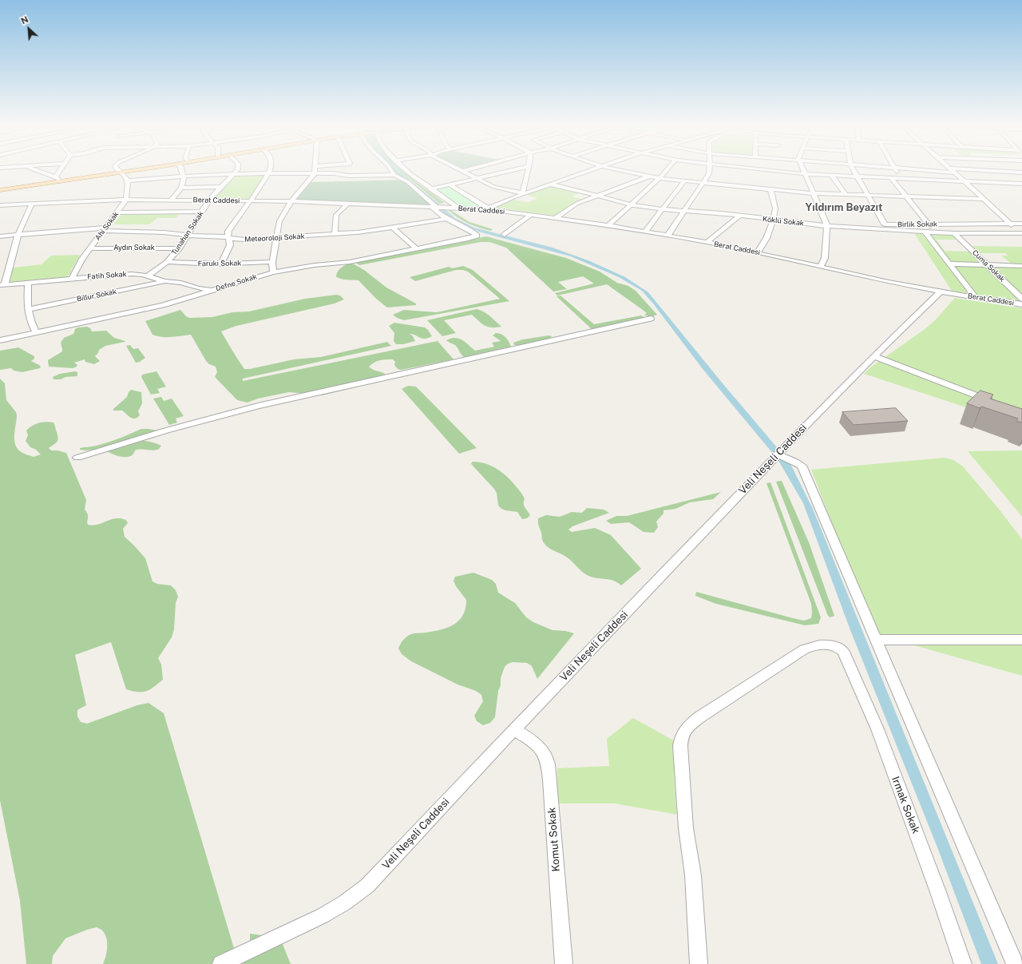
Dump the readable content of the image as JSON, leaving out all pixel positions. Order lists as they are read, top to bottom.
{
  "streets": {
    "street": [
      "Berat Caddesi",
      "Köklü Sokak",
      "Birlik Sokak",
      "Ahi Sokak",
      "Tunahan Sokak",
      "Meteoroloji Sokak",
      "Aydın Sokak",
      "Faruki Sokak",
      "Cuma Sokak",
      "Fatih Sokak",
      "Defne Sokak",
      "Billur Sokak",
      "Veli Neşeli Caddesi",
      "Irmak Sokak",
      "Komut Sokak"
    ]
  },
  "crossings": [
    ["Berat Caddesi", "Ahi Sokak"],
    ["Berat Caddesi", "Tunahan Sokak"],
    ["Berat Caddesi", "Veli Neşeli Caddesi"],
    ["Köklü Sokak", "Birlik Sokak"],
    ["Köklü Sokak", "Cuma Sokak"],
    ["Ahi Sokak", "Meteoroloji Sokak"],
    ["Ahi Sokak", "Aydın Sokak"],
    ["Ahi Sokak", "Fatih Sokak"],
    ["Tunahan Sokak", "Meteoroloji Sokak"],
    ["Tunahan Sokak", "Aydın Sokak"],
    ["Tunahan Sokak", "Faruki Sokak"],
    ["Tunahan Sokak", "Fatih Sokak"],
    ["Meteoroloji Sokak", "Defne Sokak"],
    ["Fatih Sokak", "Defne Sokak"],
    ["Fatih Sokak", "Billur Sokak"],
    ["Veli Neşeli Caddesi", "Komut Sokak"]
  ],
  "districts": ["Yıldırım Beyazıt"],
  "north": "top left"
}
